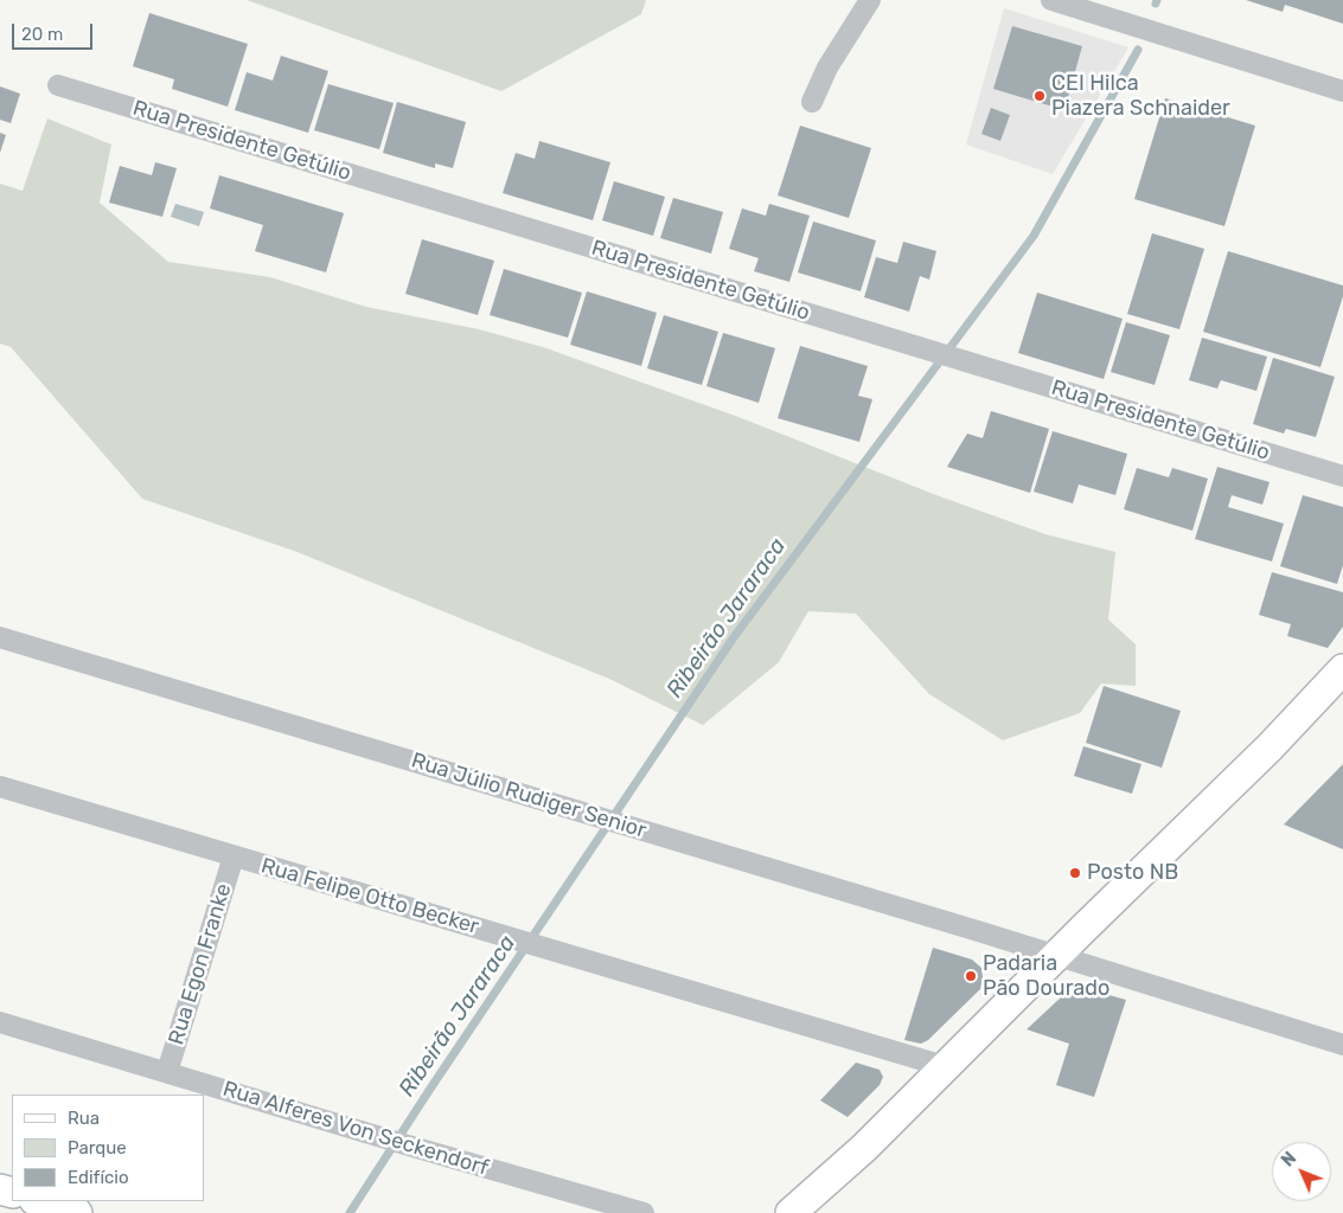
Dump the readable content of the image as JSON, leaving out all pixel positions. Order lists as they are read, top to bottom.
{
  "streets": {
    "street": [
      "Rua Presidente Getúlio",
      "Rua Júlio Rudiger Senior",
      "Rua Felipe Otto Becker",
      "Rua Egon Franke",
      "Rua Alferes Von Seckendorf"
    ]
  },
  "crossings": [
    ["Rua Felipe Otto Becker", "Rua Egon Franke"],
    ["Rua Egon Franke", "Rua Alferes Von Seckendorf"]
  ],
  "water": ["Ribeirão Jararaca"],
  "places": ["CEI Hilca Piazera Schnaider", "Posto NB", "Padaria Pão Dourado"],
  "legend": ["Rua", "Parque", "Edifício"],
  "scale_bar": "20 m",
  "north": "top left"
}
